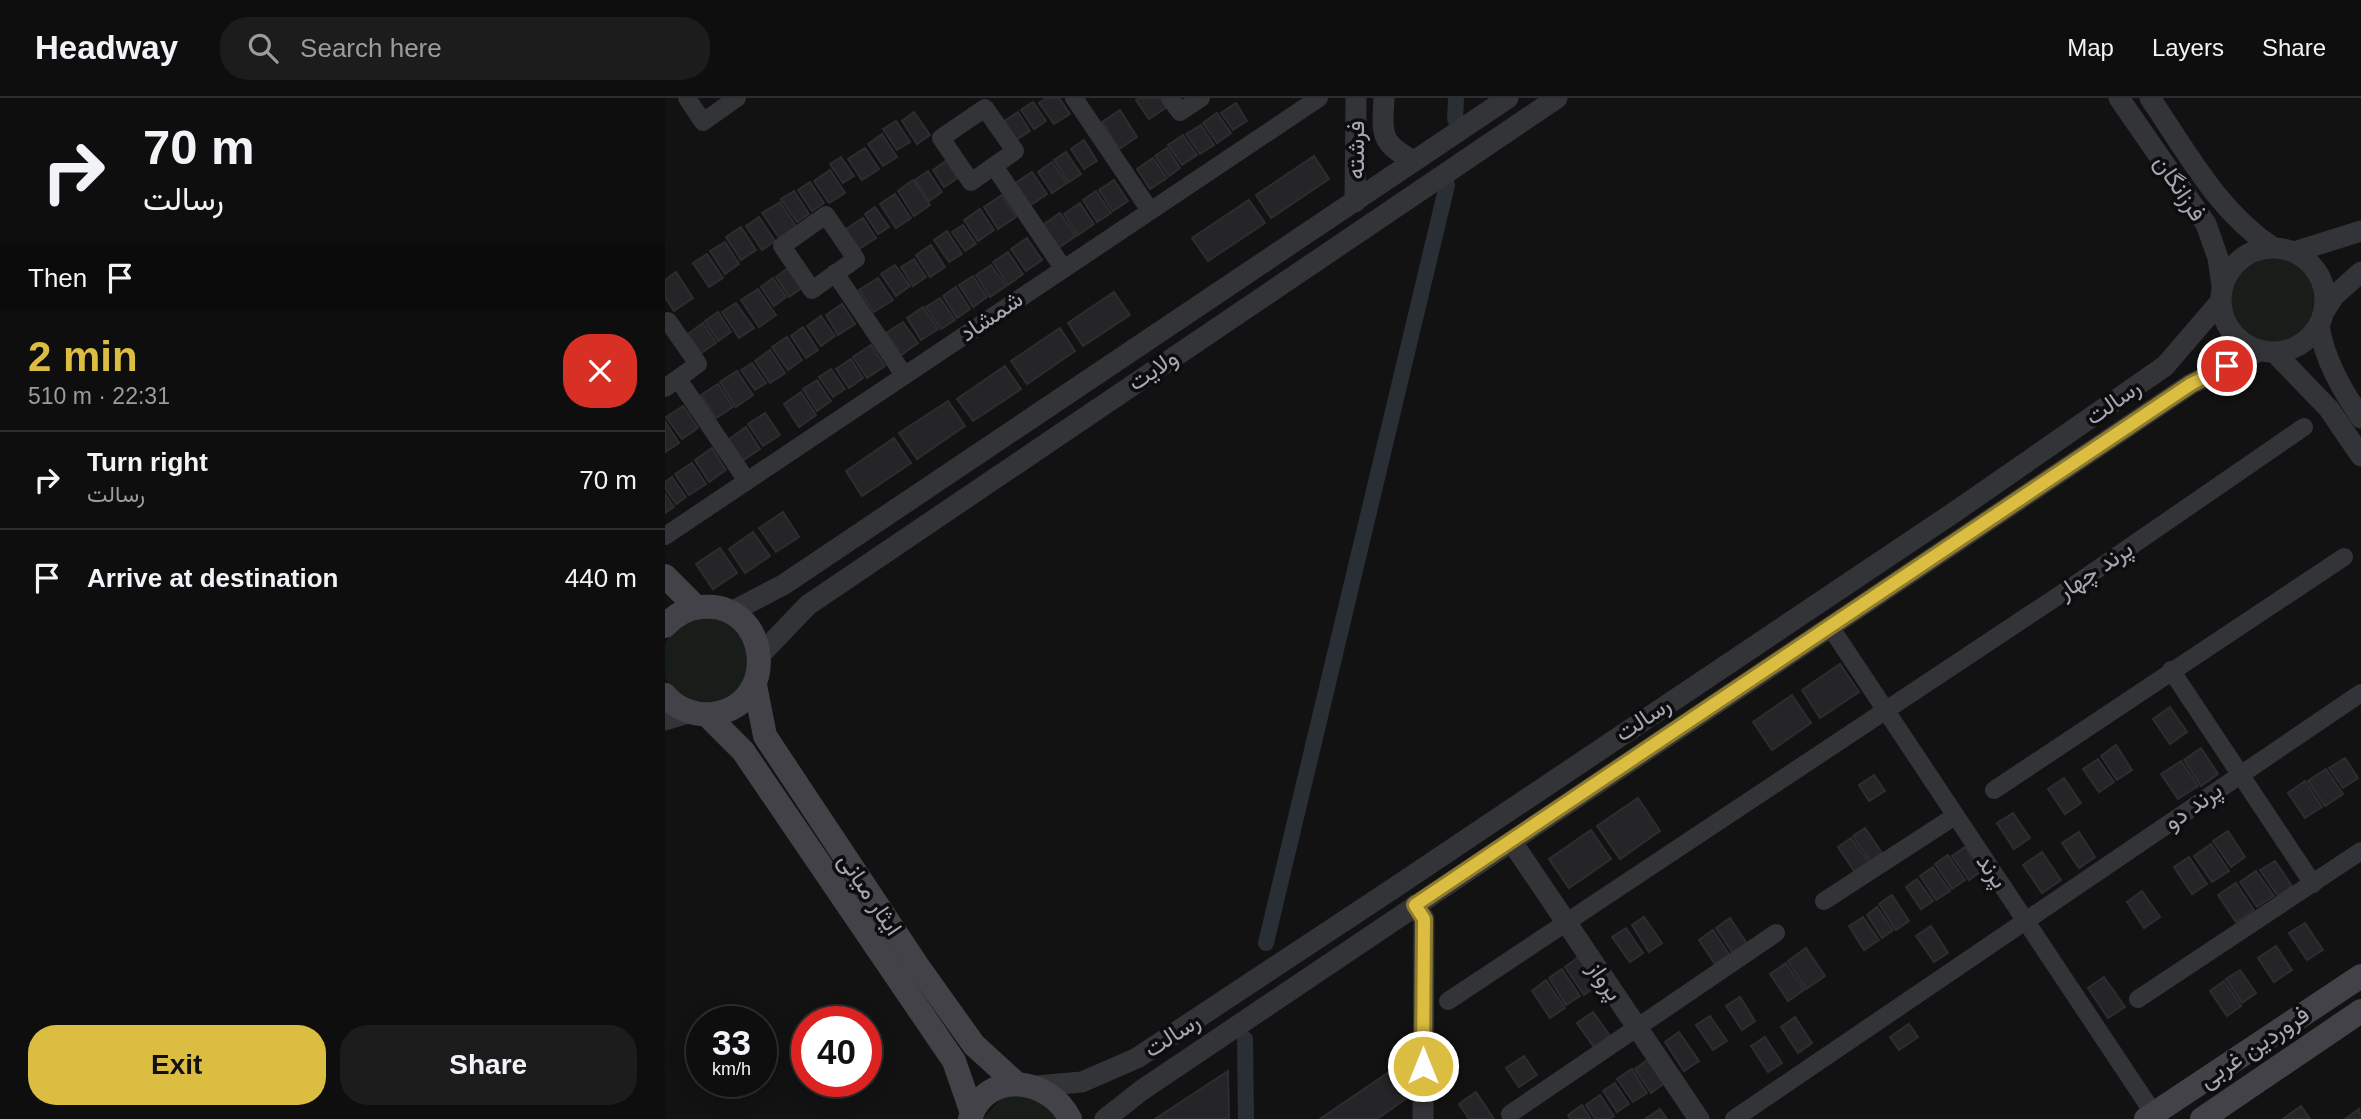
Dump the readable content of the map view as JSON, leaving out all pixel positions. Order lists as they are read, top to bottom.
{
  "streets": {
    "main road": ["ایثار میانی", "فروردین غربی"],
    "street": [
      "فرشته",
      "فرزانگان",
      "شمشاد",
      "ولایت",
      "رسالت",
      "پرند چهار",
      "پرند دو",
      "پرند",
      "پرواز"
    ]
  },
  "crossings": [
    ["فرشته", "ولایت"],
    ["فرزانگان", "رسالت"],
    ["رسالت", "پرند"],
    ["رسالت", "ایثار میانی"],
    ["رسالت", "پرواز"],
    ["پرند چهار", "پرند"],
    ["پرند چهار", "پرواز"],
    ["پرند دو", "پرند"],
    ["پرند", "فروردین غربی"]
  ],
  "page": {
    "header": "Headway",
    "search": "Search here",
    "nav": ["Map", "Layers", "Share"],
    "turn": ["70 m", "رسالت"],
    "then": "Then",
    "heading": ["2 min", "510 m · 22:31"],
    "list": [
      {
        "name": "Turn right",
        "note": "رسالت",
        "value": "70 m"
      },
      {
        "name": "Arrive at destination",
        "value": "440 m"
      }
    ],
    "speed": "33 km/h",
    "limit": "40",
    "buttons": ["Exit", "Share"]
  }
}
